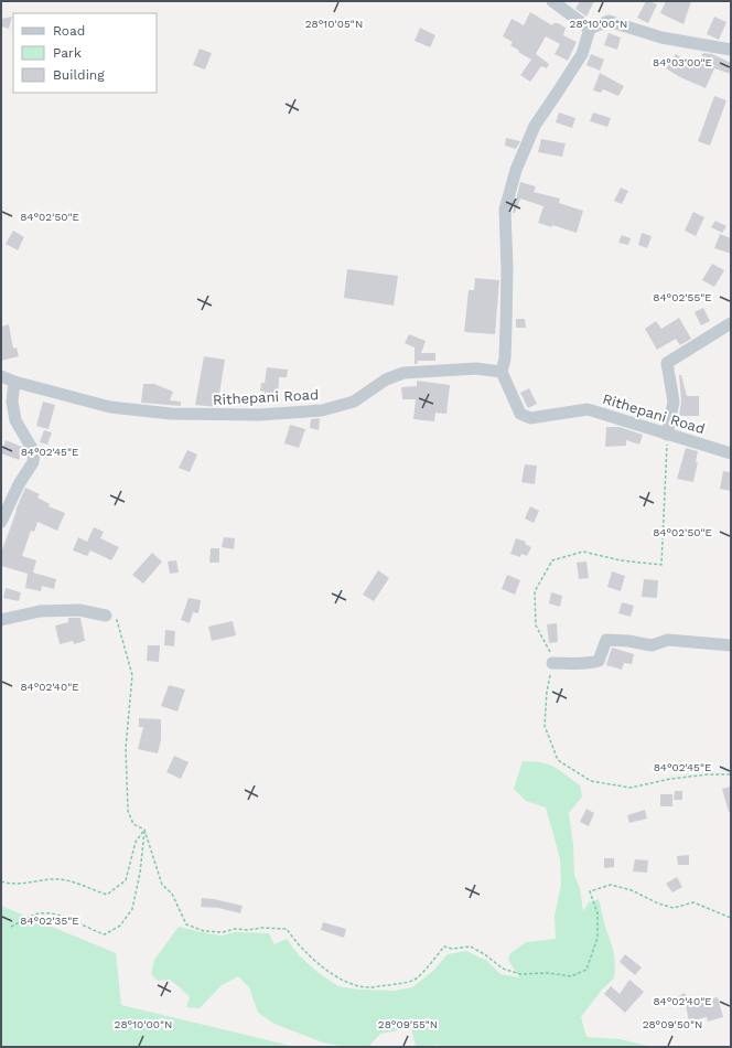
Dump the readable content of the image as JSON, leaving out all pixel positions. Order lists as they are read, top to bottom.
{
  "streets": {
    "street": ["Rithepani Road"]
  },
  "legend": ["Road", "Park", "Building"],
  "coordinates": [
    "28°10'05\"N",
    "28°10'00\"N",
    "84°03'00\"E",
    "84°02'50\"E",
    "84°02'55\"E",
    "84°02'45\"E",
    "84°02'40\"E",
    "84°02'35\"E",
    "28°09'55\"N",
    "28°09'50\"N"
  ]
}
